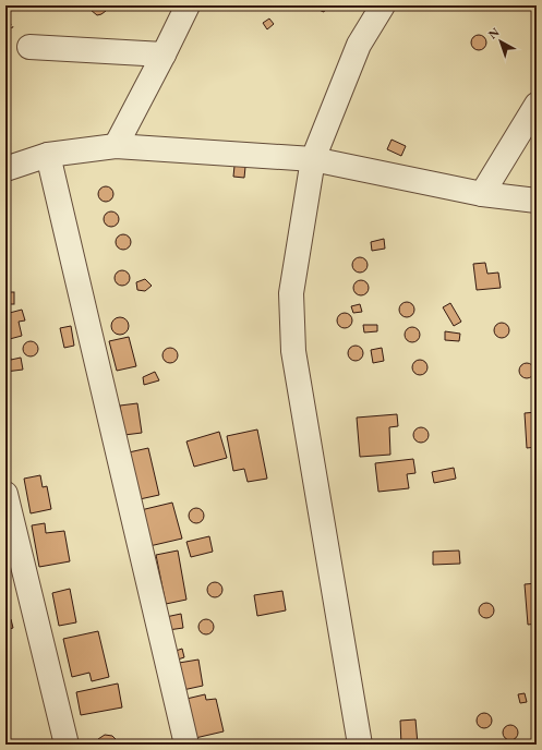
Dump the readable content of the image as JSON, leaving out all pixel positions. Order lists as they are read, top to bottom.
{
  "north": "top left"
}
